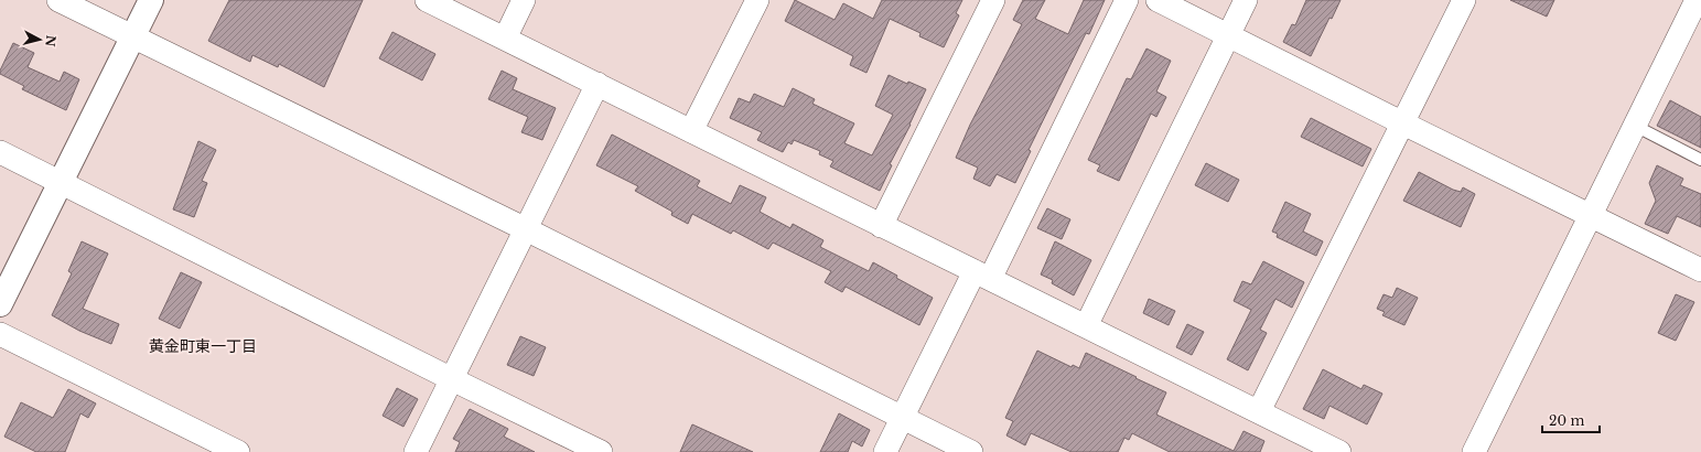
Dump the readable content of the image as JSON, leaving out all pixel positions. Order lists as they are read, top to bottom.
{
  "districts": ["黄金町東一丁目"],
  "scale_bar": "20 m",
  "north": "right"
}
